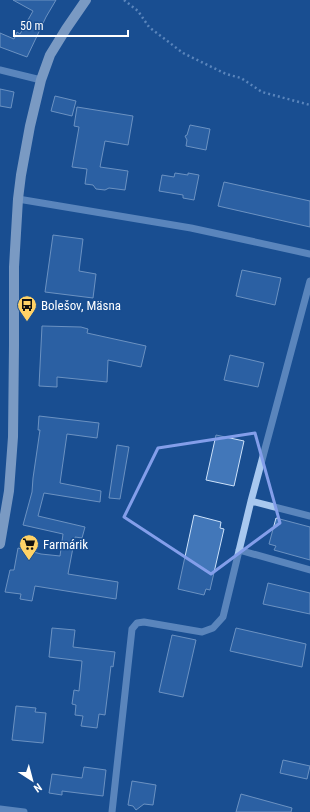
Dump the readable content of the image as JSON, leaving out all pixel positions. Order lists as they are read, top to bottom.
{
  "places": {
    "bus stop": ["Bolešov, Mäsna"],
    "supermarket": ["Farmárik"]
  },
  "scale_bar": "50 m",
  "north": "bottom right"
}
